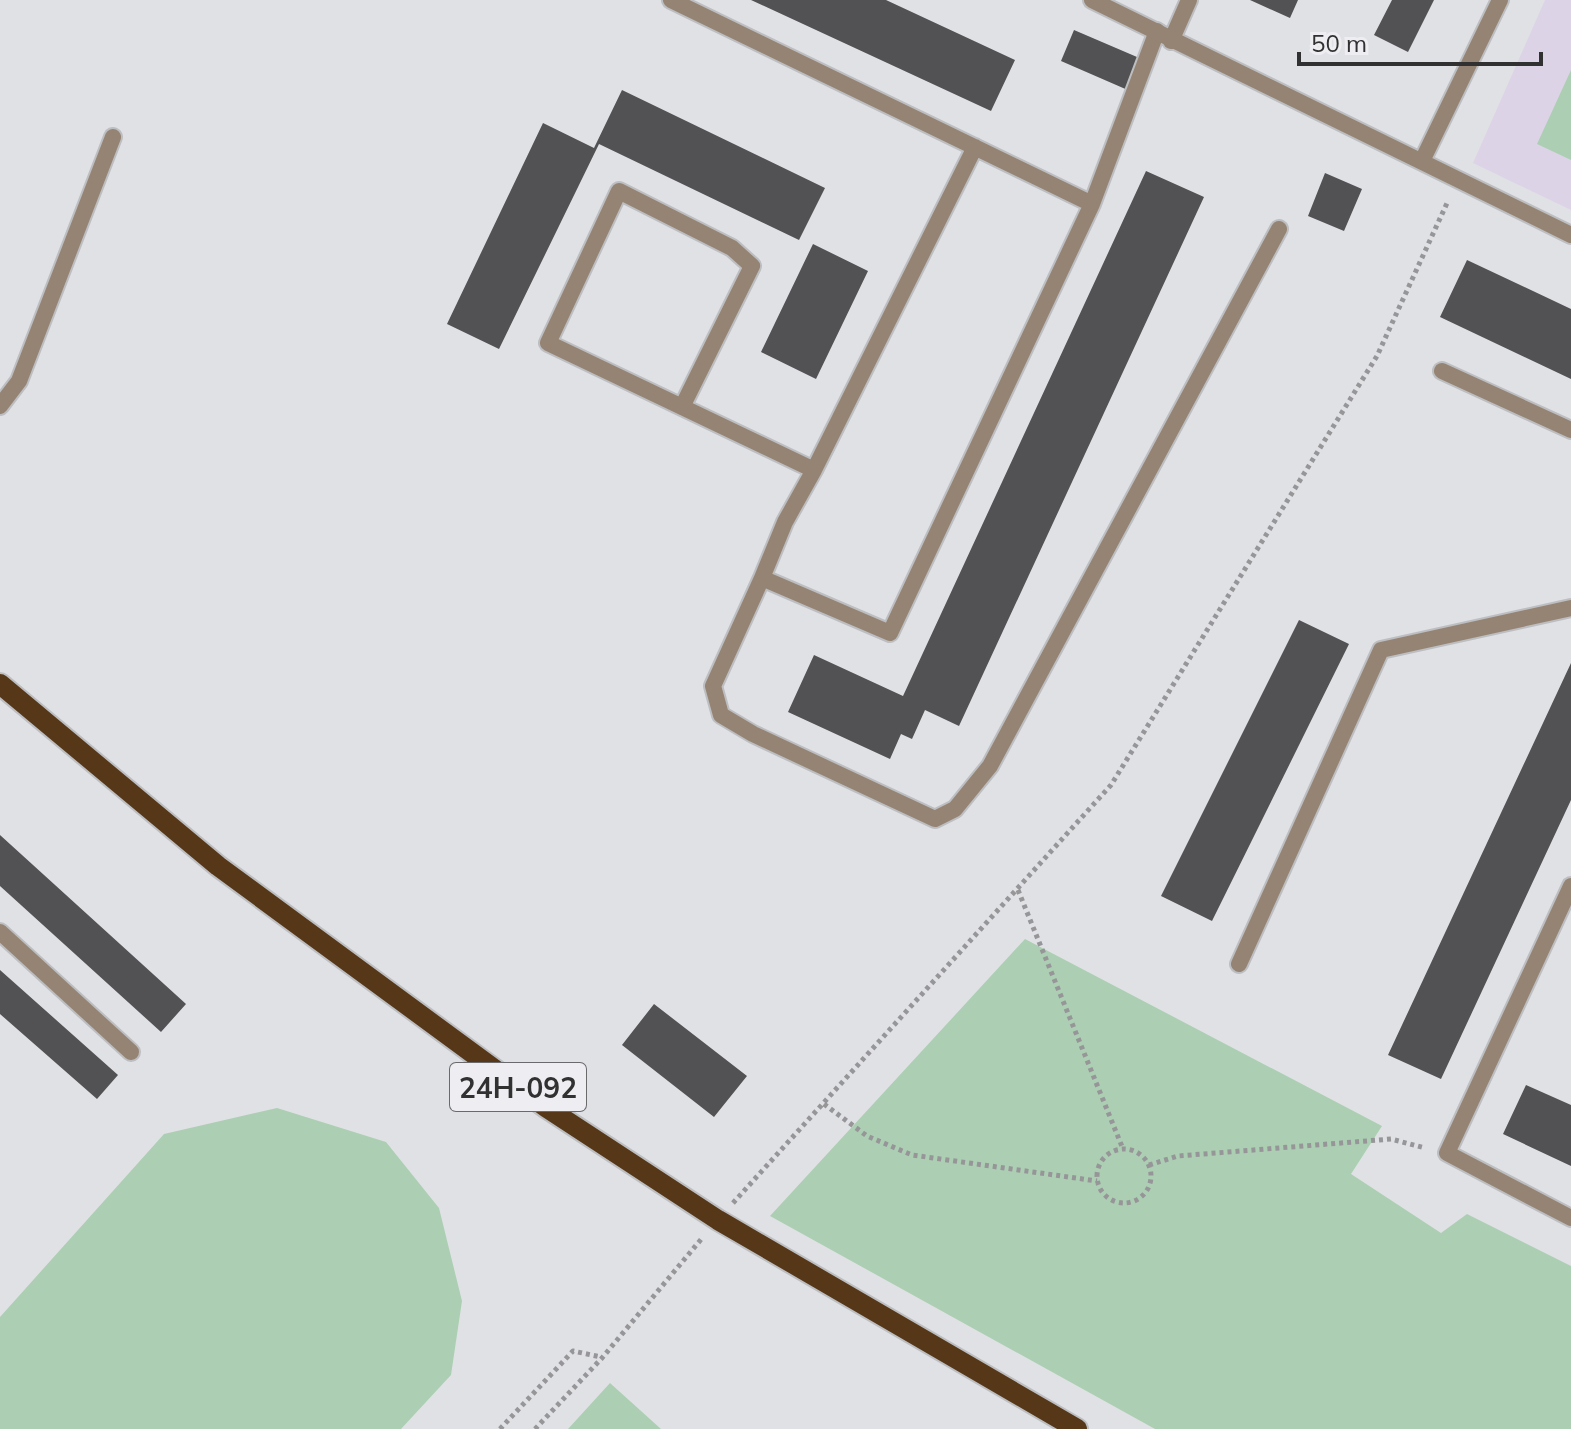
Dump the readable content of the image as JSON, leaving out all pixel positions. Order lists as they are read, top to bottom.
{
  "streets": {
    "main road": ["24Н-092"]
  },
  "scale_bar": "50 m"
}
